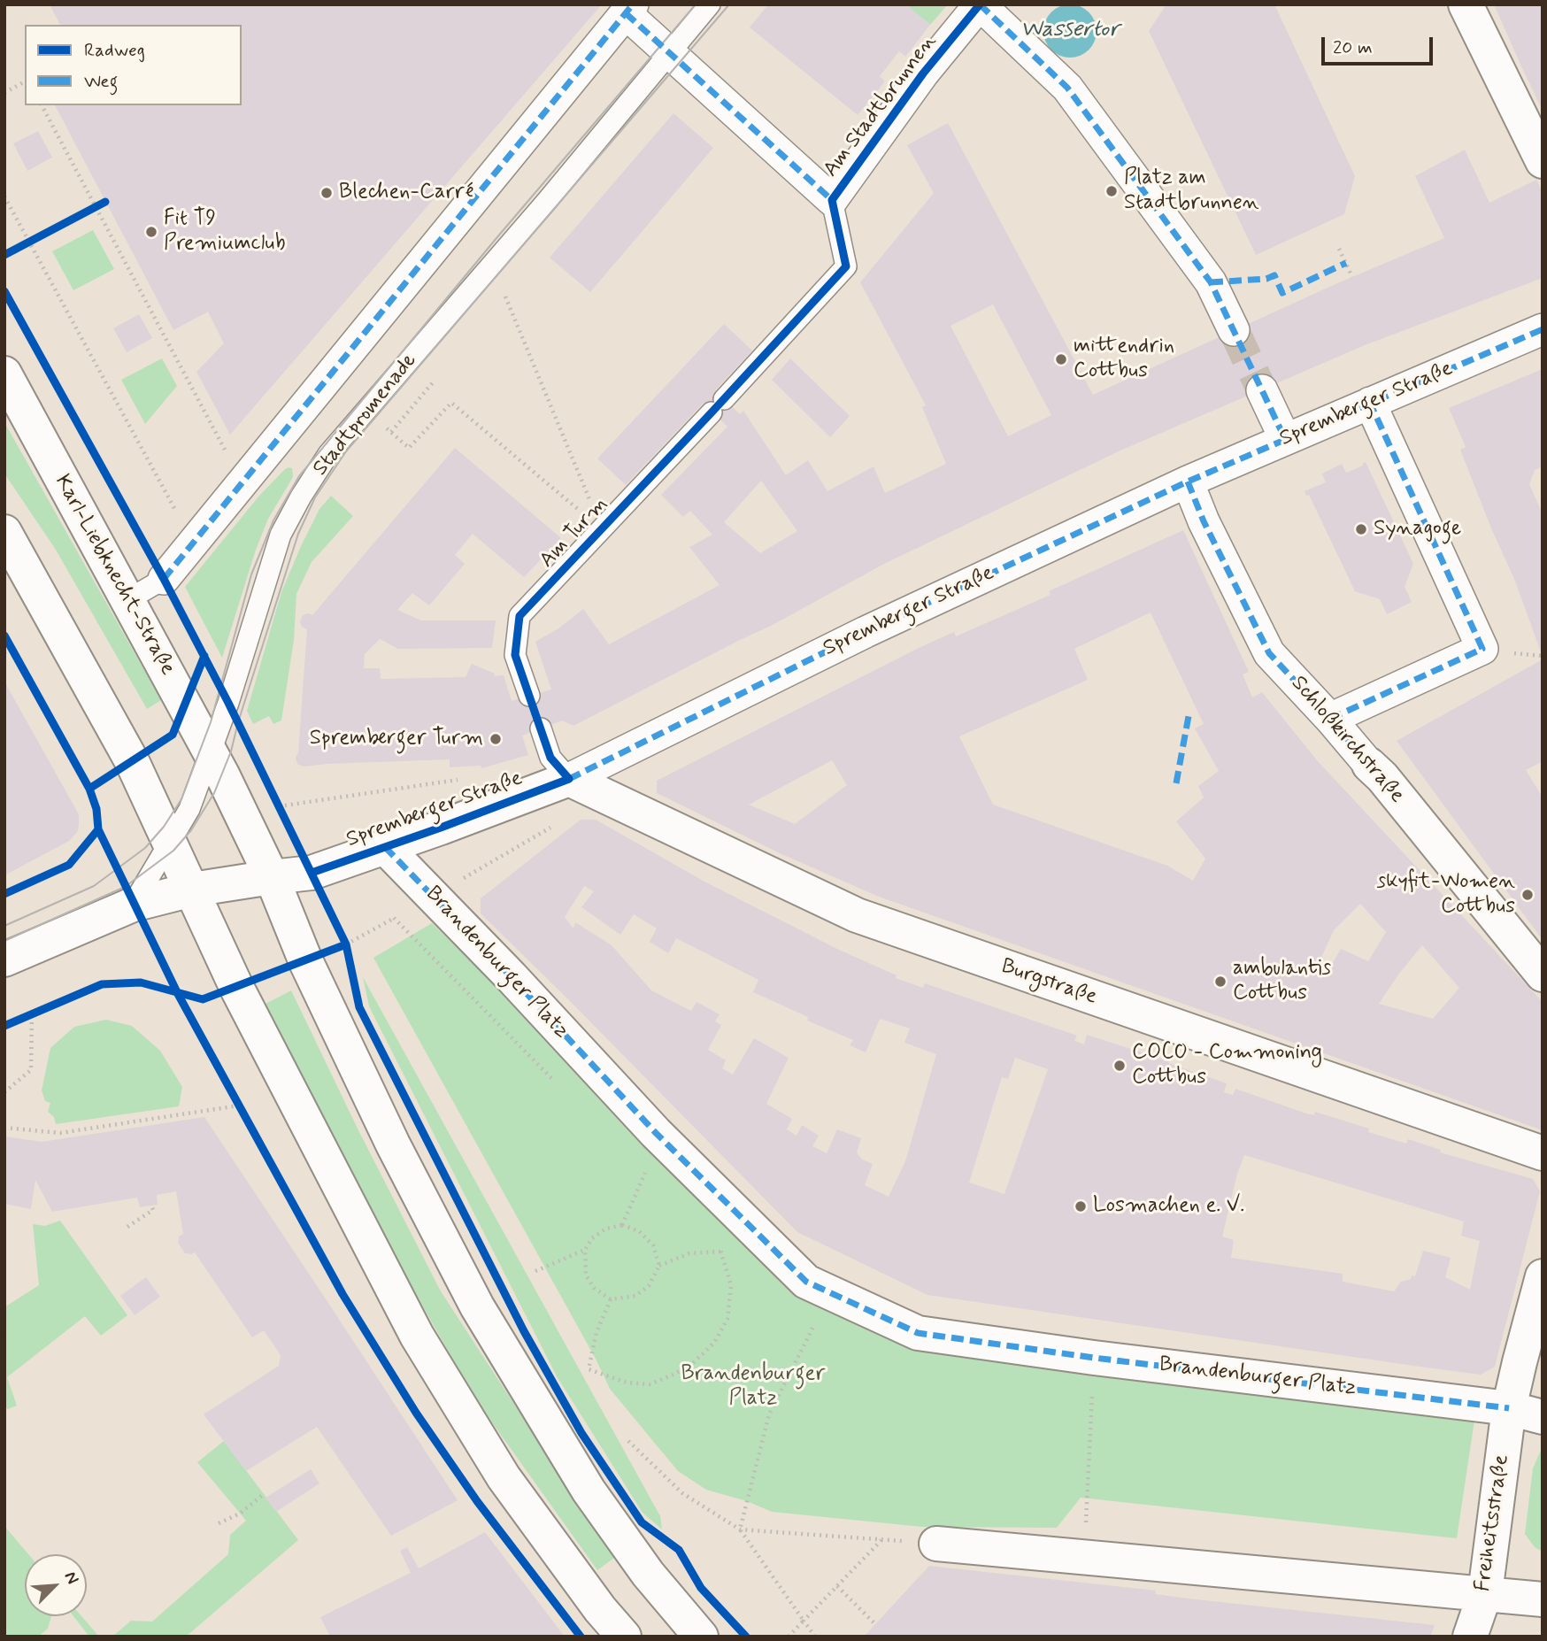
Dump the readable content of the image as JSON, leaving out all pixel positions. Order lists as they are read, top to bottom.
{
  "streets": {
    "street": [
      "Am Stadtbrunnen",
      "Spremberger Straße",
      "Karl-Liebknecht-Straße",
      "Schloßkirchstraße",
      "Brandenburger Platz",
      "Burgstraße",
      "Freiheitsstraße"
    ],
    "lane": ["Stadtpromenade", "Am Turm"]
  },
  "crossings": [
    ["Am Stadtbrunnen", "Am Turm"],
    ["Spremberger Straße", "Stadtpromenade"],
    ["Spremberger Straße", "Karl-Liebknecht-Straße"],
    ["Spremberger Straße", "Schloßkirchstraße"],
    ["Spremberger Straße", "Brandenburger Platz"],
    ["Spremberger Straße", "Burgstraße"],
    ["Stadtpromenade", "Karl-Liebknecht-Straße"],
    ["Brandenburger Platz", "Freiheitsstraße"]
  ],
  "water": ["Wassertor"],
  "parks": ["Brandenburger Platz"],
  "places": [
    "Platz am Stadtbrunnen",
    "Blechen-Carré",
    "Fit T9 Premiumclub",
    "mittendrin Cottbus",
    "Synagoge",
    "Spremberger Turm",
    "skyfit-Women Cottbus",
    "ambulantis Cottbus",
    "COCO - Commoning Cottbus",
    "Losmachen e. V."
  ],
  "legend": ["Radweg", "Weg"],
  "scale_bar": "20 m",
  "north": "top right"
}
